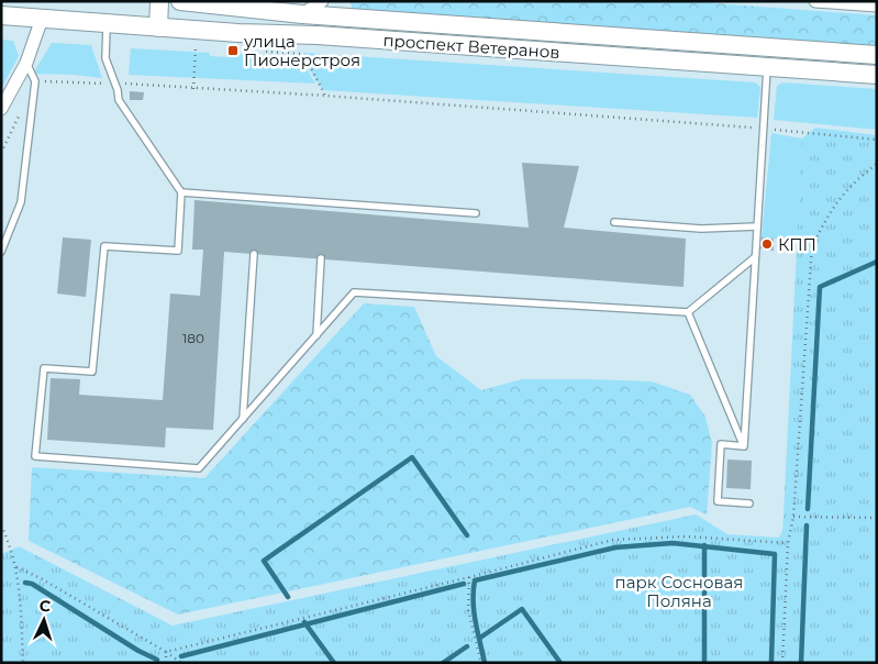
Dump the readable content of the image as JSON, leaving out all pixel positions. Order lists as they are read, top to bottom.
{
  "streets": {
    "main road": ["проспект Ветеранов"]
  },
  "parks": ["парк Сосновая Поляна"],
  "places": {
    "transit": ["улица Пионерстроя"],
    "other": ["КПП"]
  },
  "house_numbers": ["180"],
  "north": "top"
}
